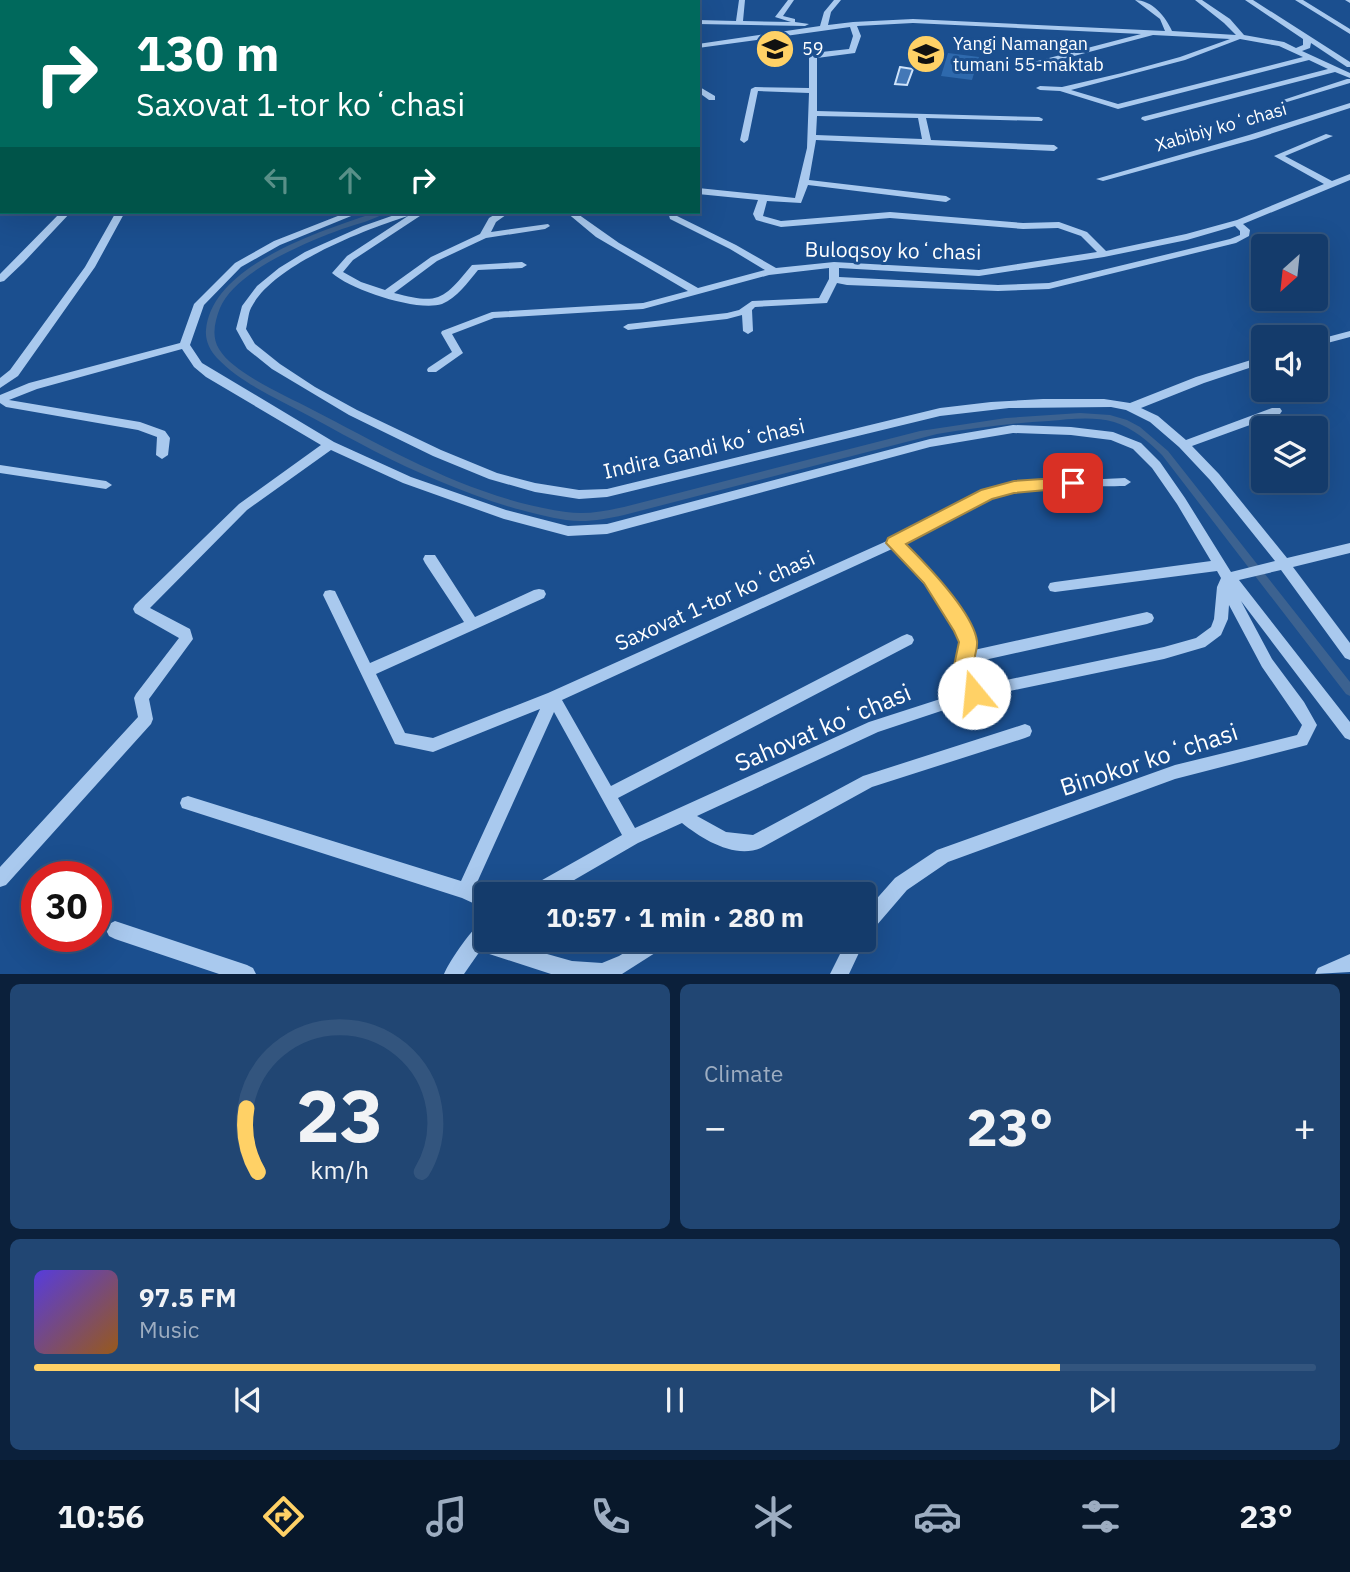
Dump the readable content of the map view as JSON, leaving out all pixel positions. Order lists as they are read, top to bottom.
{
  "streets": {
    "street": [
      "Xabibiy koʻchasi",
      "Buloqsoy koʻchasi",
      "Indira Gandi koʻchasi",
      "Saxovat 1-tor koʻchasi",
      "Sahovat koʻchasi",
      "Binokor koʻchasi"
    ]
  },
  "crossings": [
    ["Sahovat koʻchasi", "Binokor koʻchasi"]
  ],
  "places": {
    "school or university": ["59", "Yangi Namangan tumani 55-maktab"]
  },
  "north": "bottom left",
  "page": {
    "turn": ["130 m", "Saxovat 1-tor koʻchasi"],
    "limit": "30",
    "trip": "10:57 · 1 min · 280 m",
    "tile": "Climate",
    "heat": ["−", "23°", "+"],
    "song": ["97.5 FM", "Music"],
    "tabs": ["10:56", "23°"],
    "gauge": ["23", "km/h"]
  }
}
